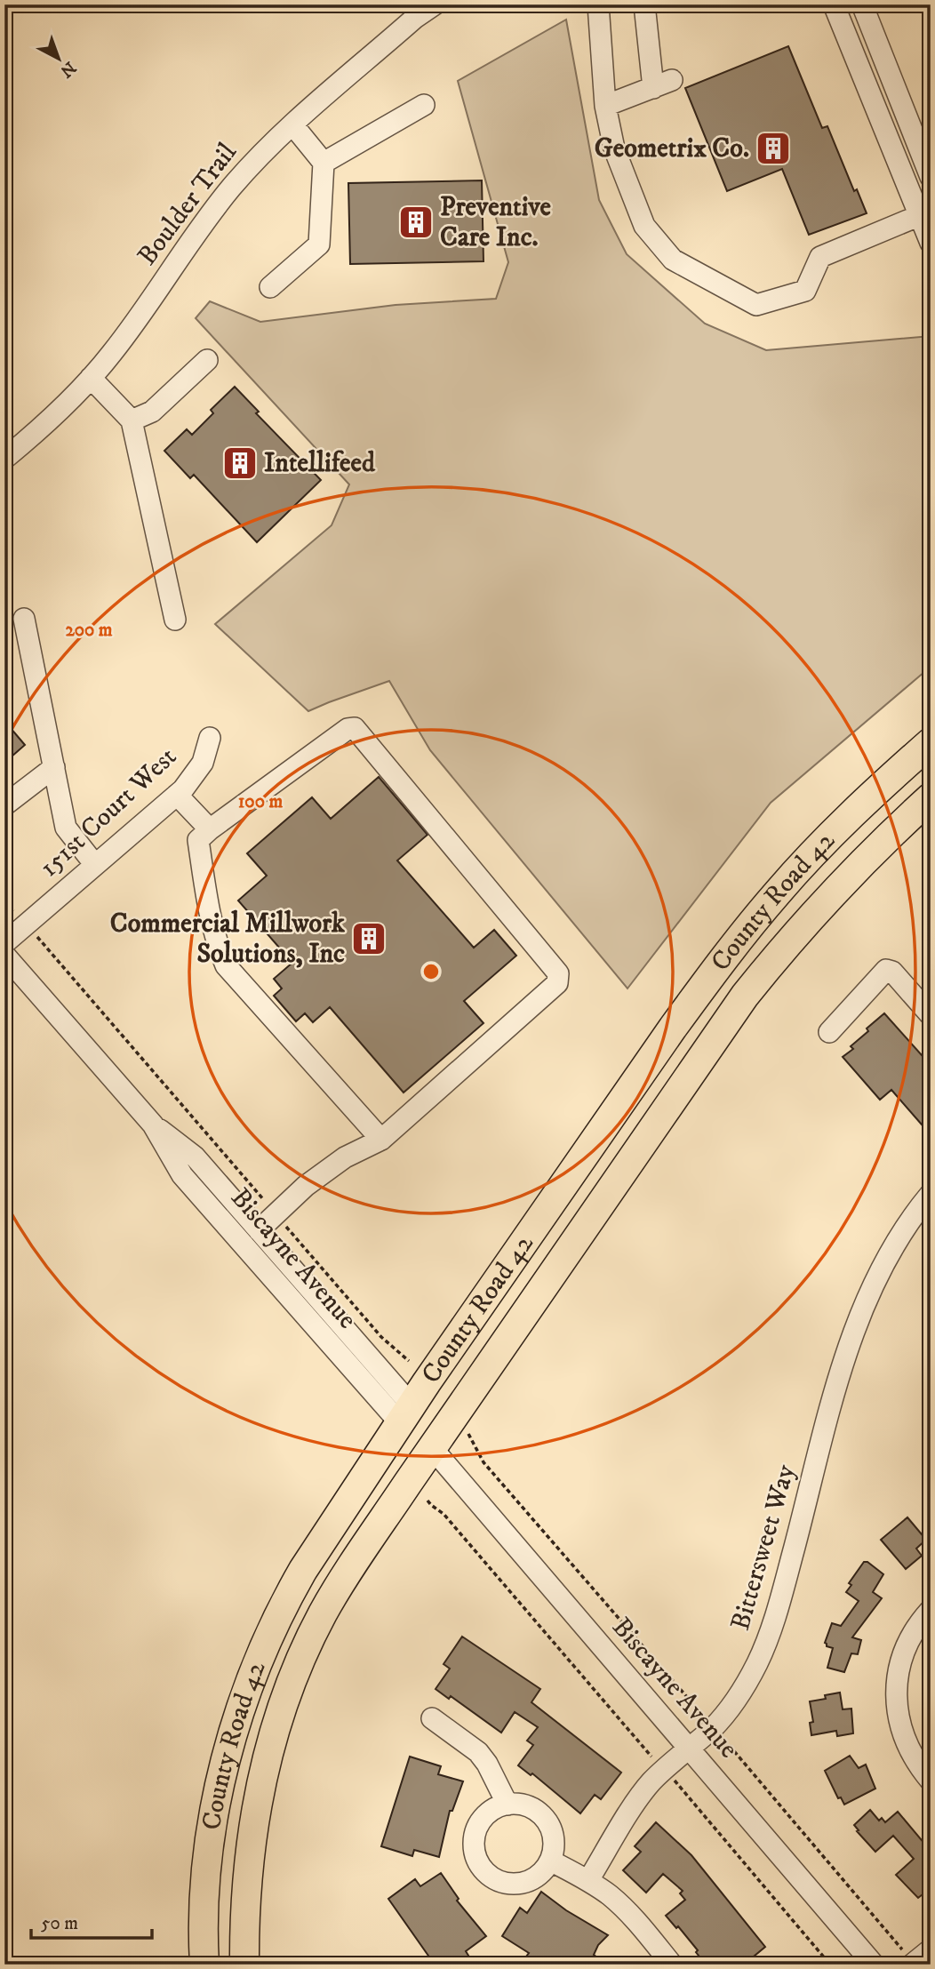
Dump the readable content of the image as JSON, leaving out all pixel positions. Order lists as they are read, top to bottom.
{
  "streets": {
    "highway": ["County Road 42"],
    "street": [
      "Boulder Trail",
      "151st Court West",
      "Biscayne Avenue",
      "Bittersweet Way"
    ]
  },
  "crossings": [
    ["County Road 42", "Biscayne Avenue"],
    ["Biscayne Avenue", "Bittersweet Way"]
  ],
  "places": {
    "building": [
      "Geometrix Co.",
      "Preventive Care Inc.",
      "Intellifeed",
      "Commercial Millwork Solutions, Inc"
    ]
  },
  "scale_bar": "50 m",
  "north": "bottom right",
  "rings": ["200 m", "100 m"]
}
